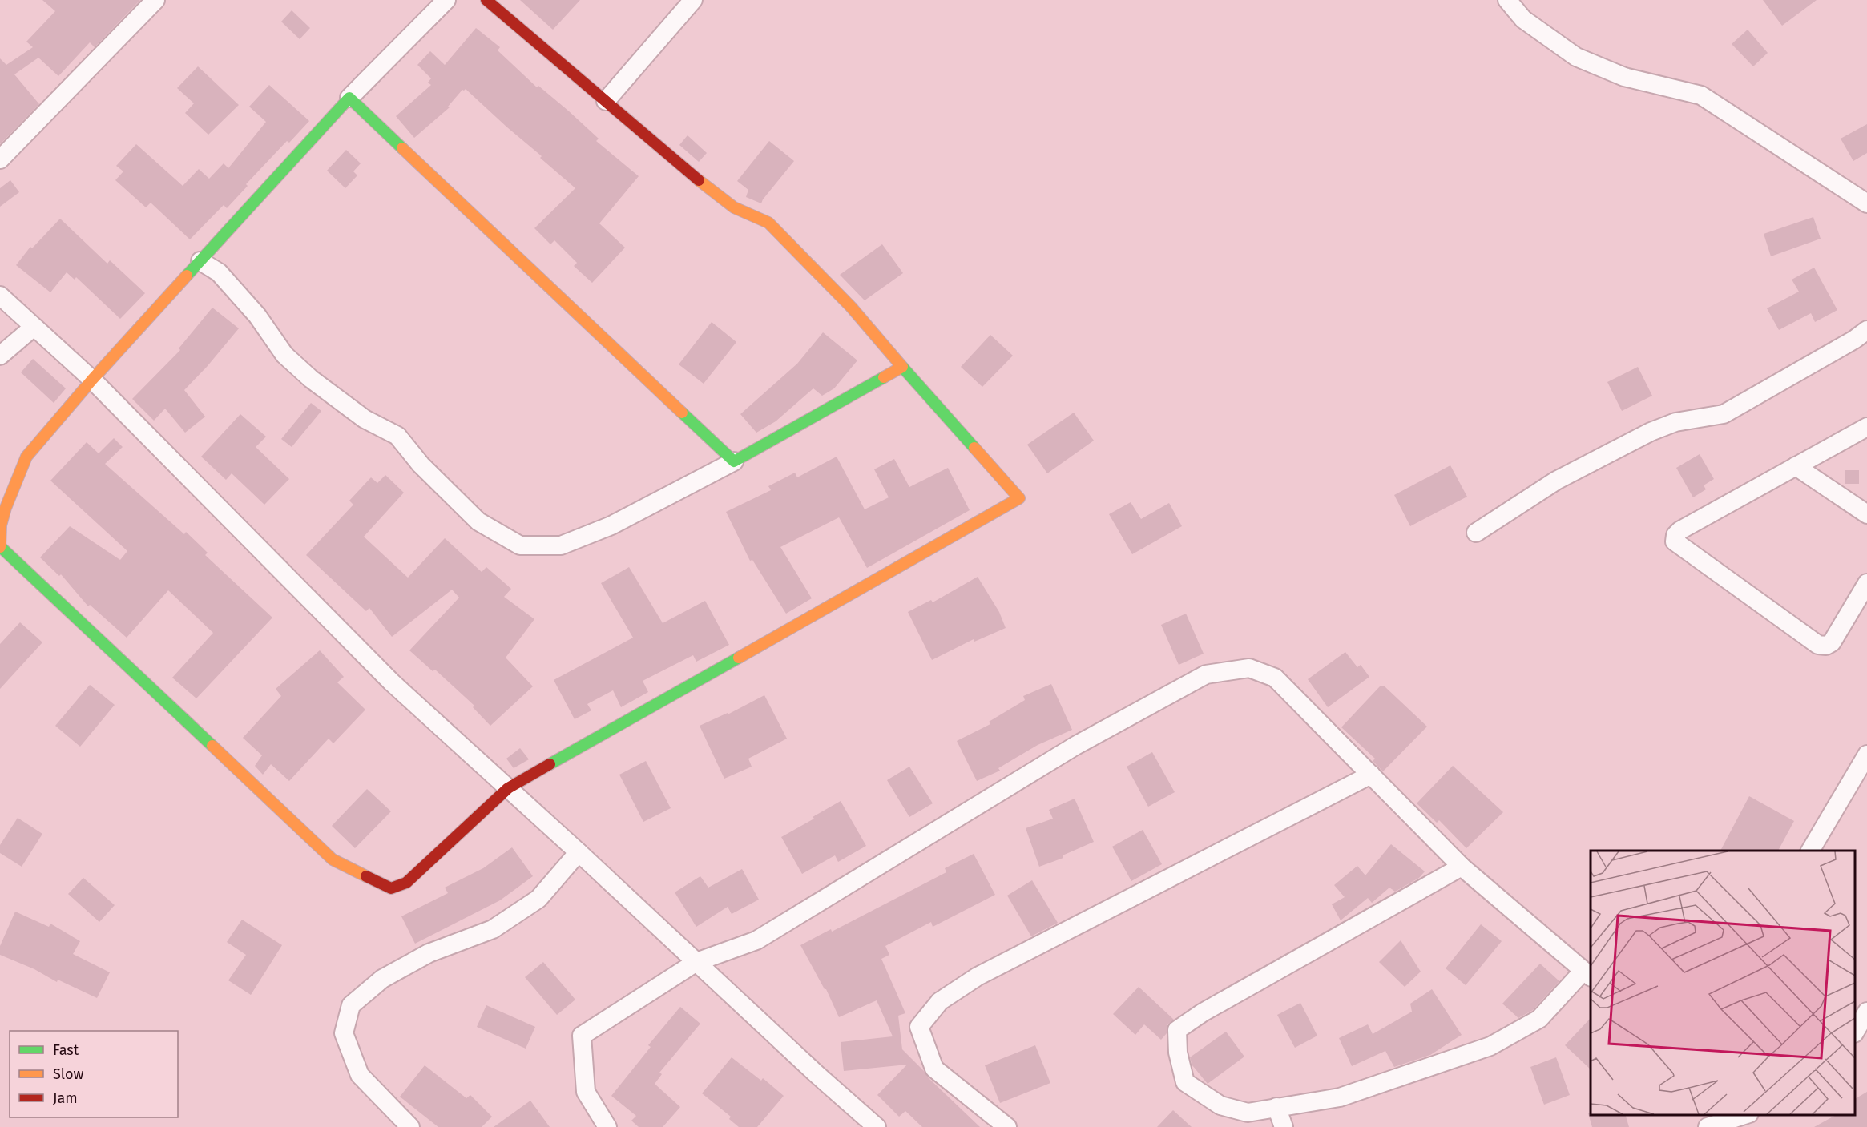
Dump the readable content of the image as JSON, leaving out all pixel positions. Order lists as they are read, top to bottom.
{
  "legend": ["Fast", "Slow", "Jam"]
}
